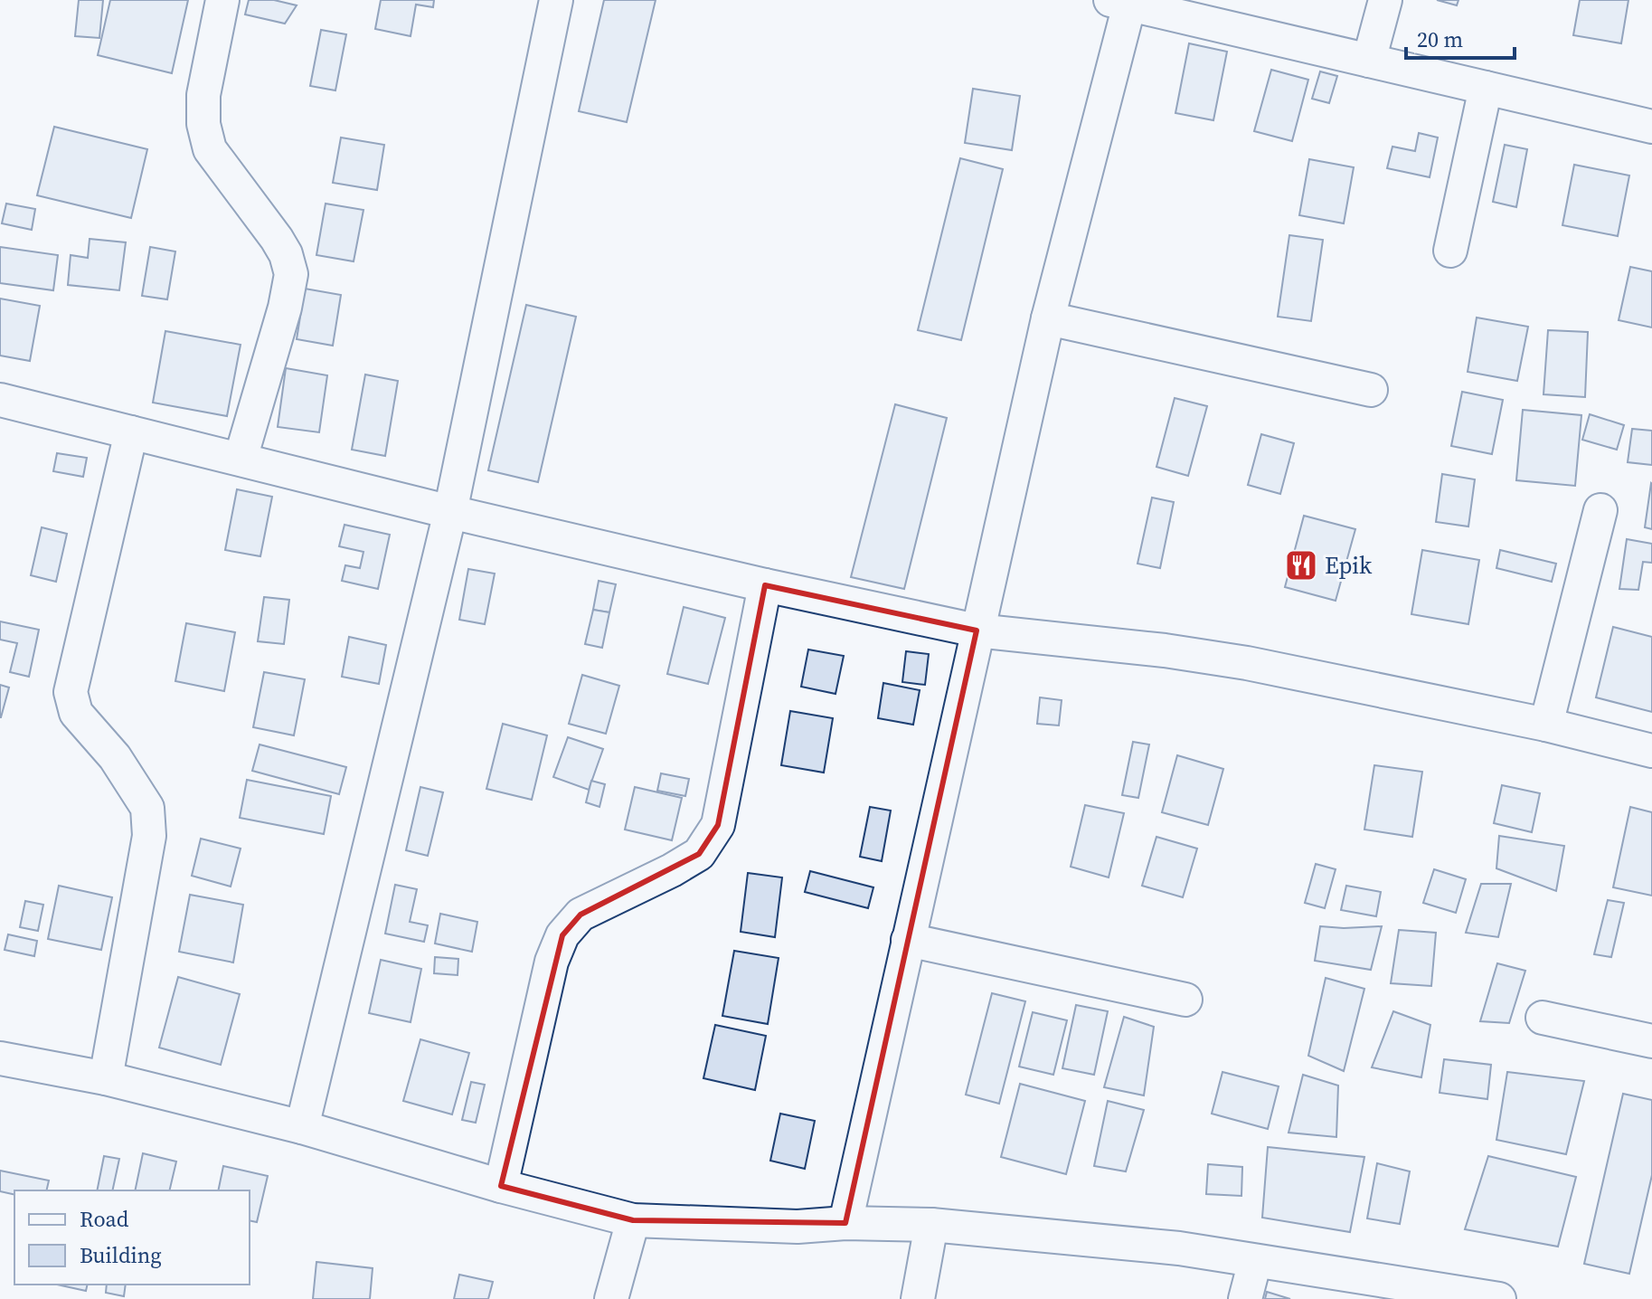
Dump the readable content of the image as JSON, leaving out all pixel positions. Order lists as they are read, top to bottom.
{
  "places": {
    "restaurant": ["Epik"]
  },
  "legend": ["Road", "Building"],
  "scale_bar": "20 m"
}
